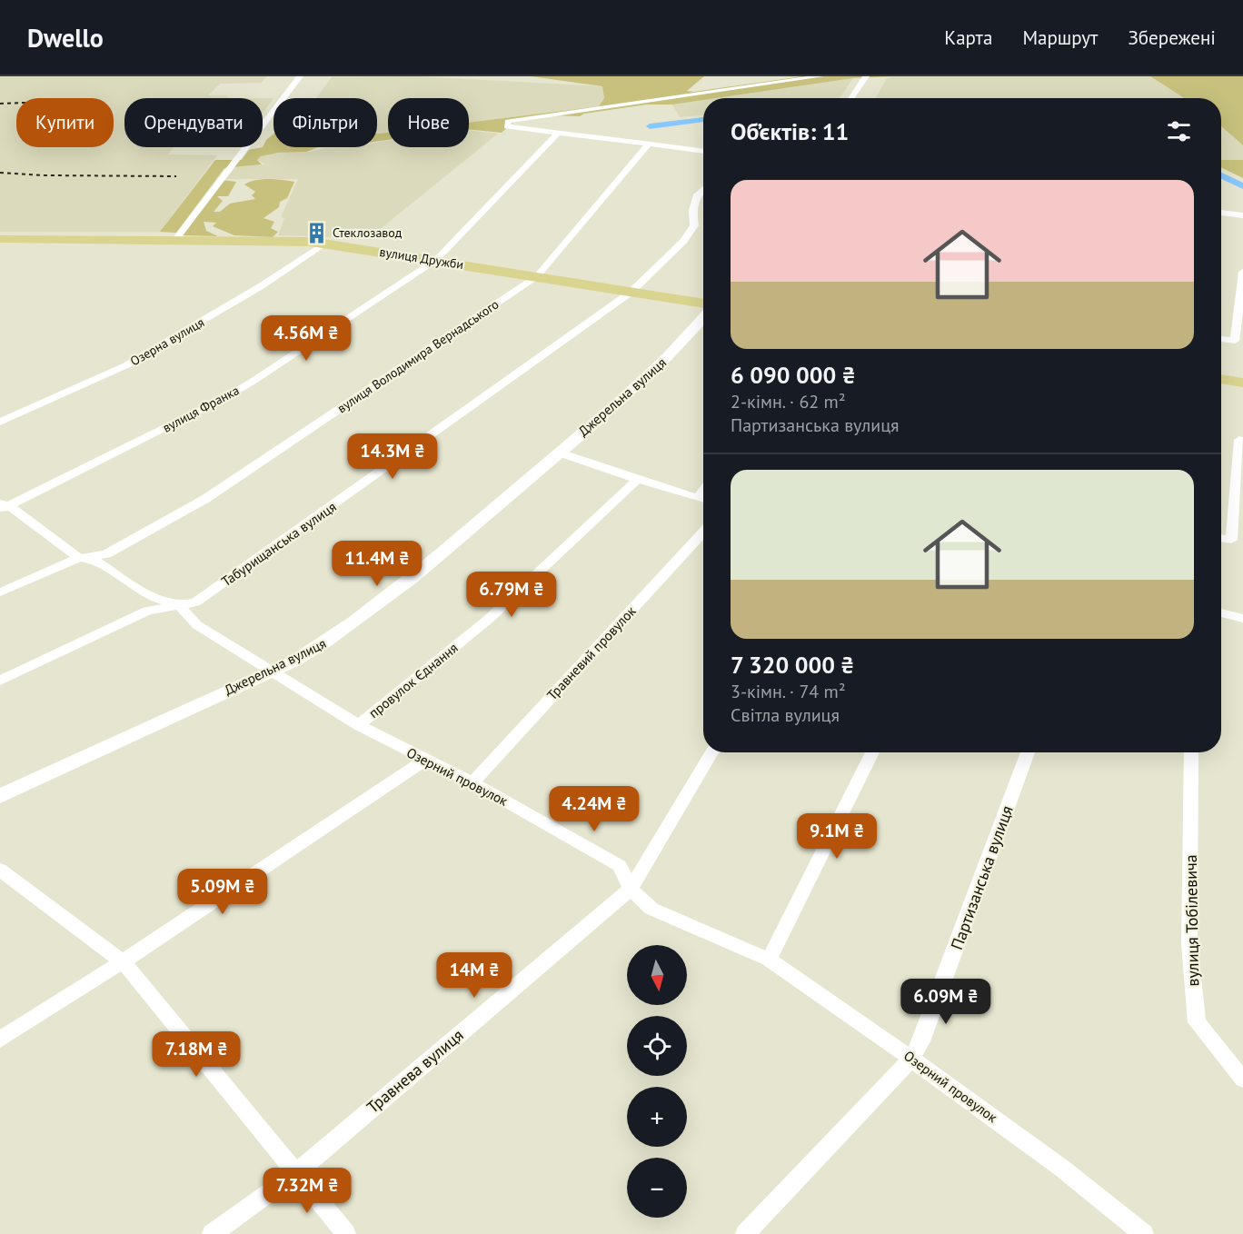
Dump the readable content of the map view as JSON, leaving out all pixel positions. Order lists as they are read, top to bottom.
{
  "streets": {
    "main road": ["вулиця Дружби"],
    "street": [
      "Озерна вулиця",
      "вулиця Володимира Вернадського",
      "Джерельна вулиця",
      "вулиця Франка",
      "Табурищанська вулиця",
      "Травневий провулок",
      "провулок Єднання",
      "Озерний провулок",
      "Партизанська вулиця",
      "вулиця Тобілевича",
      "Травнева вулиця"
    ]
  },
  "crossings": [
    ["вулиця Дружби", "Озерна вулиця"],
    ["вулиця Дружби", "вулиця Володимира Вернадського"],
    ["вулиця Дружби", "вулиця Франка"],
    ["вулиця Дружби", "Табурищанська вулиця"],
    ["Джерельна вулиця", "Озерний провулок"],
    ["Табурищанська вулиця", "Озерний провулок"],
    ["Травневий провулок", "Озерний провулок"],
    ["провулок Єднання", "Озерний провулок"],
    ["Озерний провулок", "Партизанська вулиця"],
    ["Озерний провулок", "Травнева вулиця"]
  ],
  "places": {
    "building": ["Стеклозавод"]
  },
  "north": "bottom",
  "page": {
    "header": "Dwello",
    "nav": ["Карта", "Маршрут", "Збережені"],
    "chip": [
      "Купити",
      "Орендувати",
      "Фільтри",
      "Нове"
    ],
    "heading": "Об’єктів: 11",
    "list": [
      {
        "name": "6 090 000 ₴",
        "note": "2-кімн. · 62 m² · Партизанська вулиця"
      },
      {
        "name": "7 320 000 ₴",
        "note": "3-кімн. · 74 m² · Світла вулиця"
      }
    ],
    "price": [
      "4.56M ₴",
      "14.3M ₴",
      "11.4M ₴",
      "6.79M ₴",
      "4.24M ₴",
      "9.1M ₴",
      "5.09M ₴",
      "14M ₴",
      "6.09M ₴",
      "7.18M ₴",
      "7.32M ₴"
    ],
    "map_buttons": ["+", "−"]
  }
}
